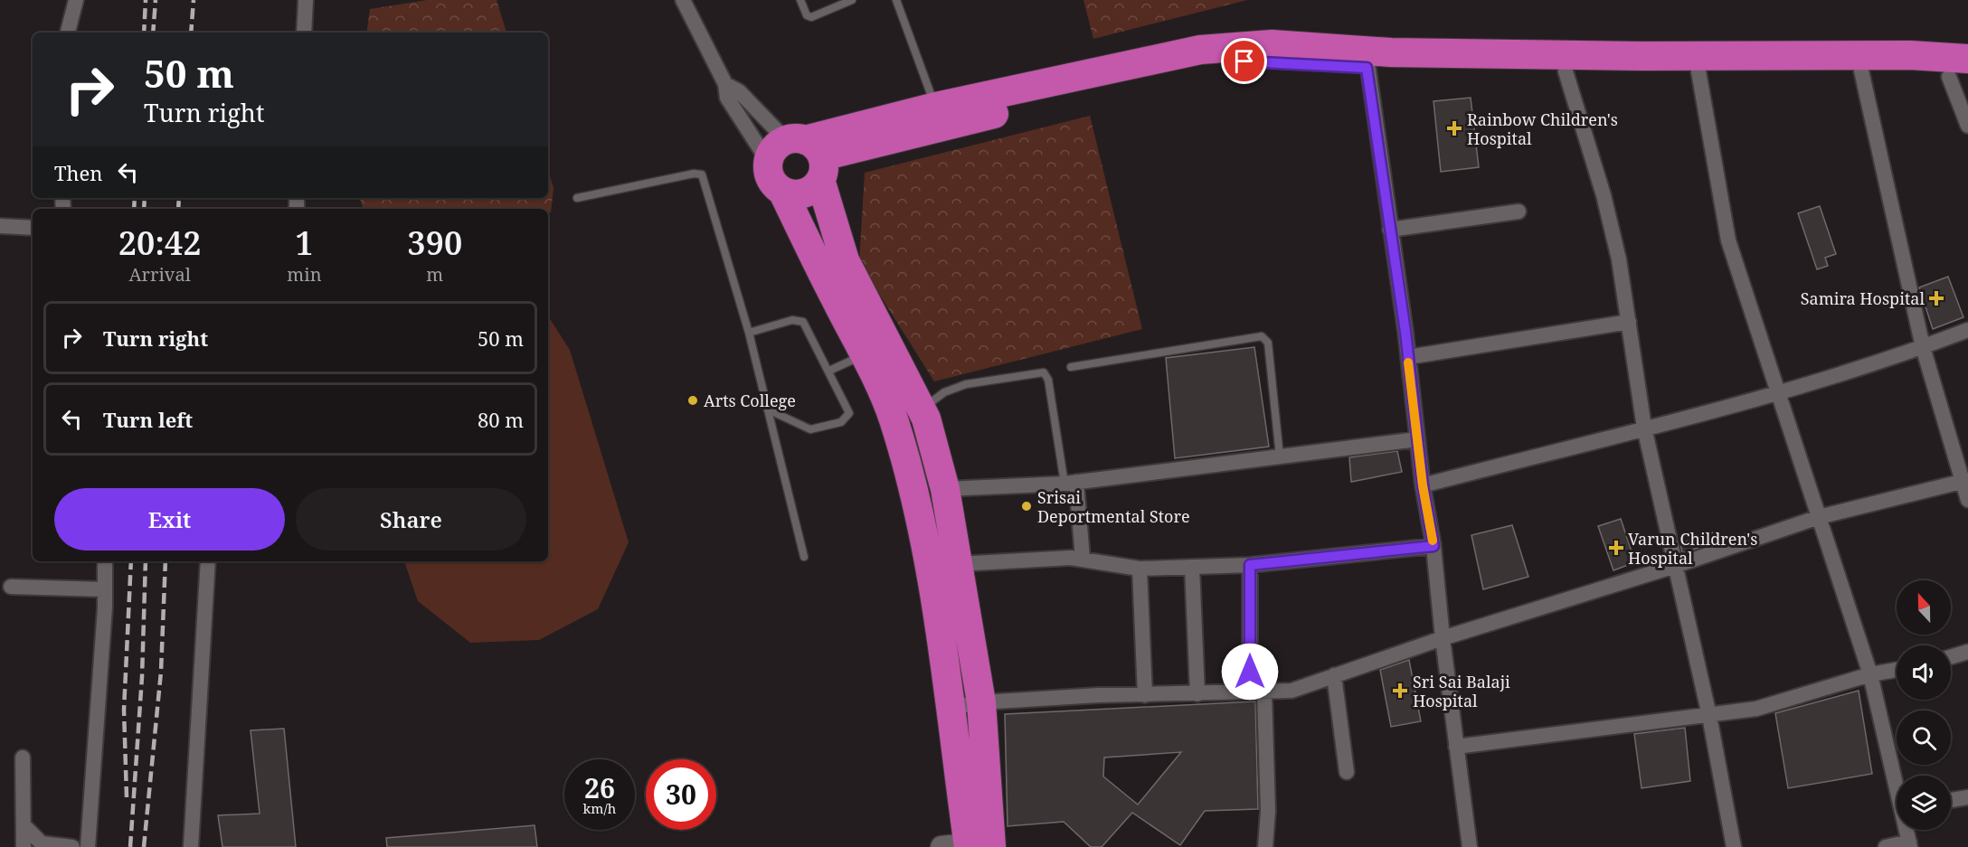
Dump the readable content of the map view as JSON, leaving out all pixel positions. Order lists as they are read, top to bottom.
{
  "places": {
    "health": [
      "Rainbow Children's Hospital",
      "Samira Hospital",
      "Varun Children's Hospital",
      "Sri Sai Balaji Hospital"
    ],
    "other": ["Arts College", "Srisai Deportmental Store"]
  },
  "north": "top",
  "page": {
    "turn": ["50 m", "Turn right"],
    "then": "Then",
    "eta": [
      "20:42",
      "Arrival",
      "1",
      "min",
      "390",
      "m"
    ],
    "list": [
      {
        "name": "Turn right",
        "value": "50 m"
      },
      {
        "name": "Turn left",
        "value": "80 m"
      }
    ],
    "buttons": ["Exit", "Share"],
    "speed": "26 km/h",
    "limit": "30"
  }
}
